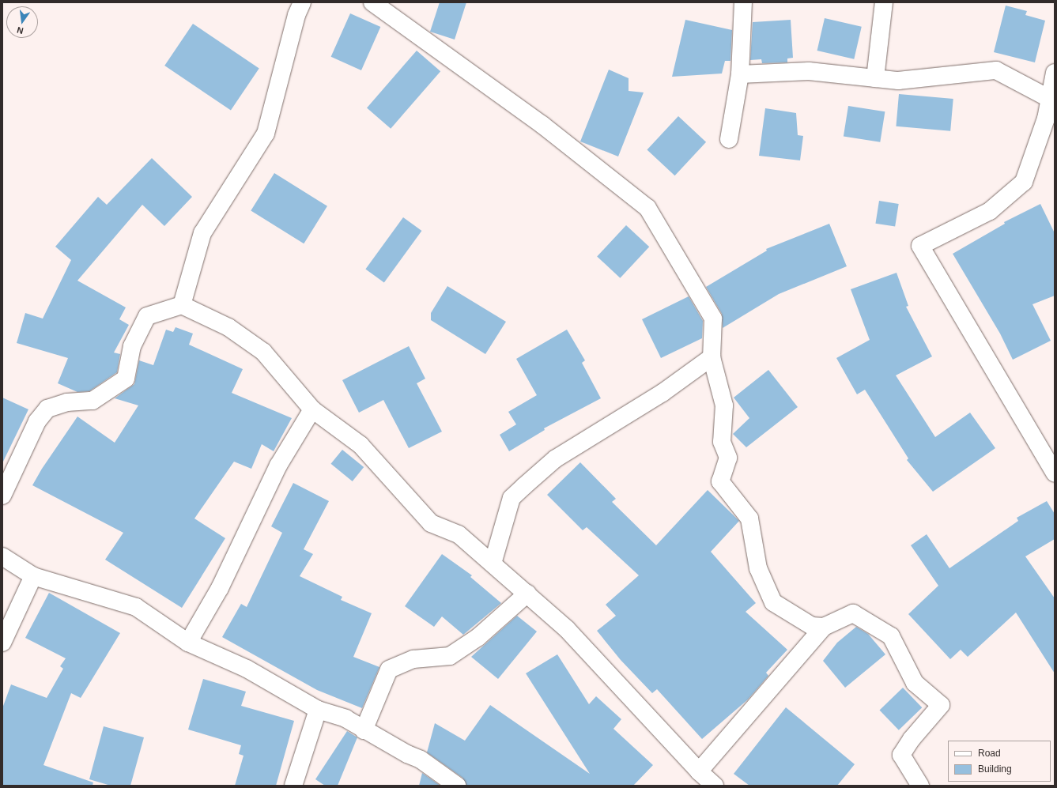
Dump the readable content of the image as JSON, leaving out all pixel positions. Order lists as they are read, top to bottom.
{
  "legend": ["Road", "Building"],
  "north": "bottom"
}
